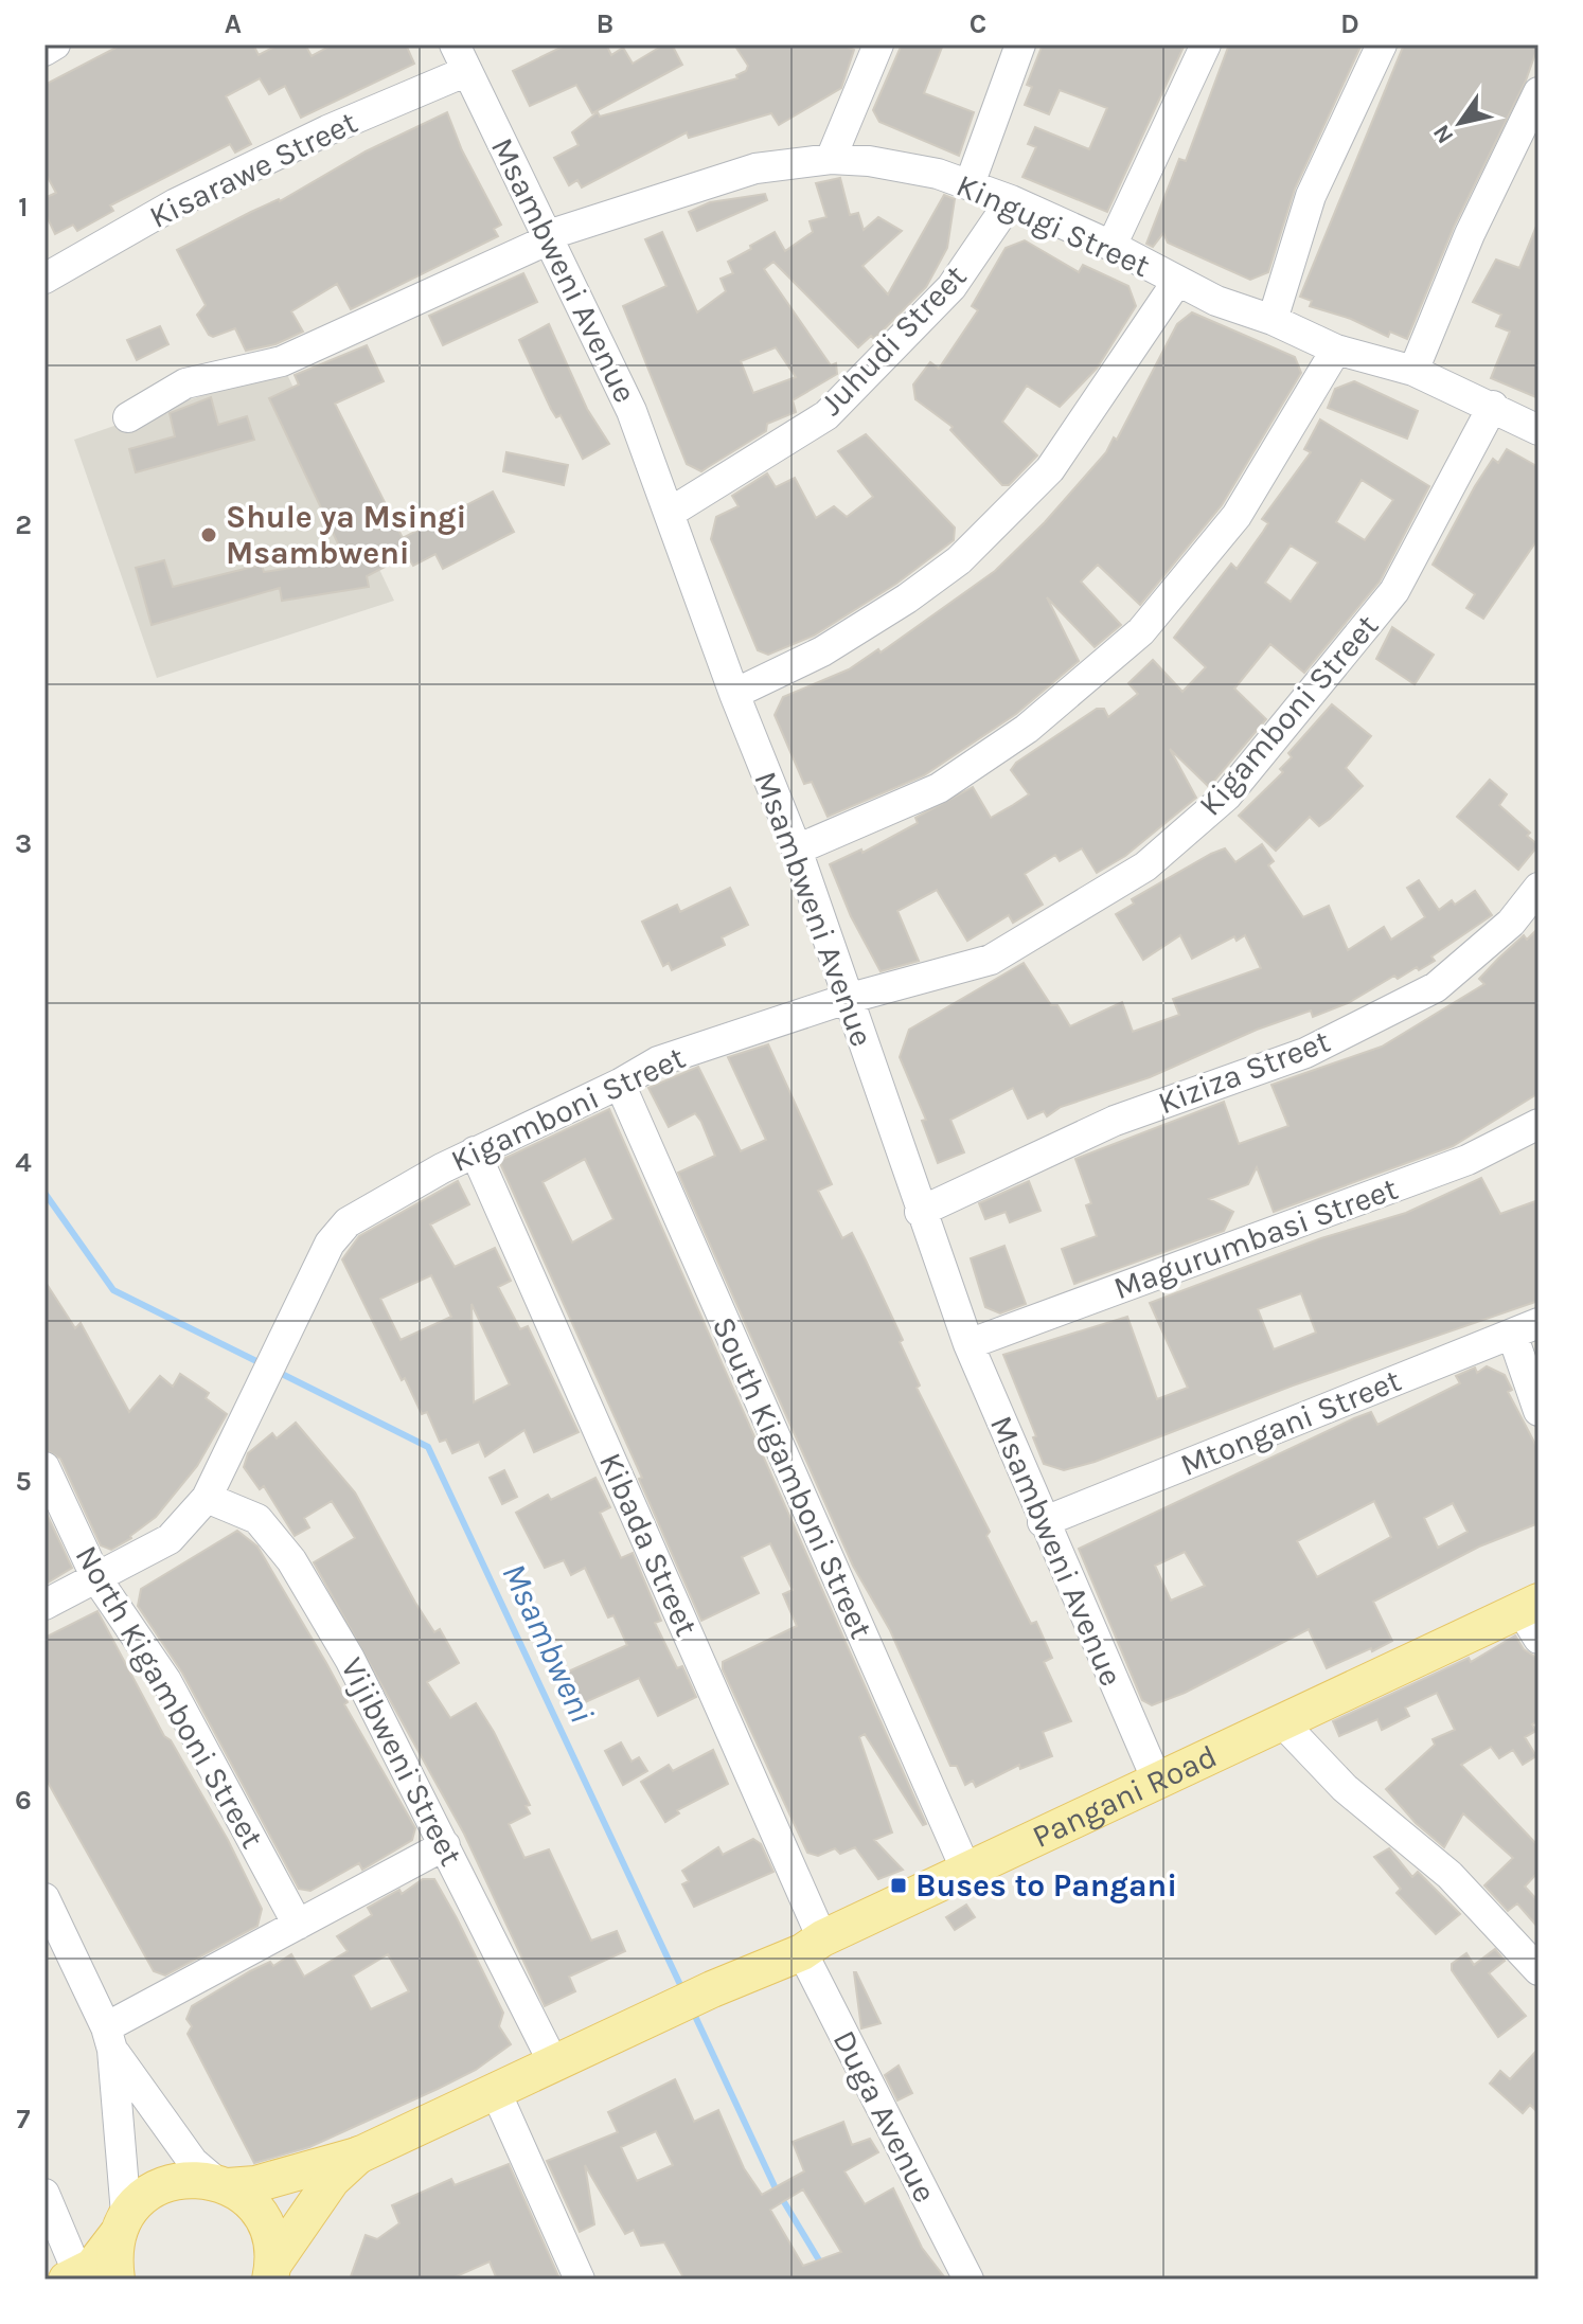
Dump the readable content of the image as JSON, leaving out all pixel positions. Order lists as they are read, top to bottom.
{
  "streets": {
    "main road": ["Pangani Road"],
    "street": [
      "Kisarawe Street",
      "Kingugi Street",
      "Msambweni Avenue",
      "Juhudi Street",
      "Kigamboni Street",
      "Kiziza Street",
      "Magurumbasi Street",
      "Mtongani Street",
      "South Kigamboni Street",
      "Kibada Street",
      "North Kigamboni Street",
      "Vijibweni Street",
      "Duga Avenue"
    ]
  },
  "crossings": [
    ["Kisarawe Street", "Msambweni Avenue"],
    ["Kingugi Street", "Msambweni Avenue"],
    ["Kingugi Street", "Juhudi Street"],
    ["Kingugi Street", "Kigamboni Street"],
    ["Msambweni Avenue", "Juhudi Street"],
    ["Msambweni Avenue", "Kigamboni Street"],
    ["Msambweni Avenue", "Kiziza Street"],
    ["Msambweni Avenue", "Magurumbasi Street"],
    ["Msambweni Avenue", "Mtongani Street"],
    ["Msambweni Avenue", "Pangani Road"],
    ["Kigamboni Street", "South Kigamboni Street"],
    ["Kigamboni Street", "Kibada Street"],
    ["Kigamboni Street", "Vijibweni Street"],
    ["South Kigamboni Street", "Pangani Road"],
    ["Kibada Street", "Pangani Road"],
    ["Kibada Street", "Duga Avenue"],
    ["Vijibweni Street", "Pangani Road"],
    ["Pangani Road", "Duga Avenue"]
  ],
  "water": ["Msambweni"],
  "places": {
    "other": ["Shule ya Msingi Msambweni"],
    "transit": ["Buses to Pangani"]
  },
  "north": "bottom left",
  "grid": {
    "columns": [
      "A",
      "B",
      "C",
      "D"
    ],
    "rows": [
      "1",
      "2",
      "3",
      "4",
      "5",
      "6",
      "7"
    ]
  }
}
